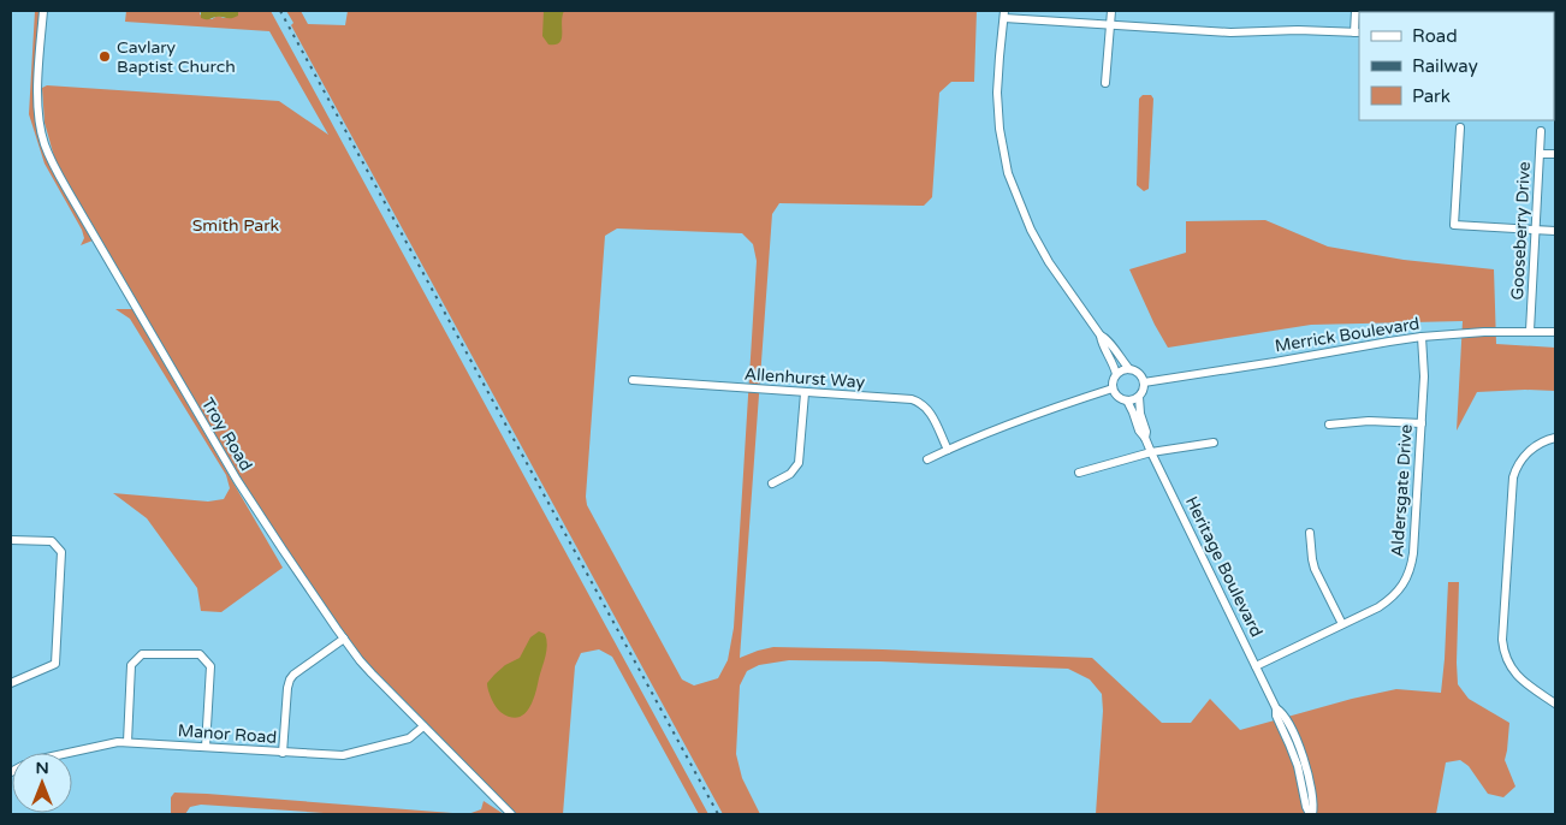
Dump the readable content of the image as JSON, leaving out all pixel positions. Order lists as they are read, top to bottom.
{
  "streets": {
    "street": [
      "Gooseberry Drive",
      "Merrick Boulevard",
      "Allenhurst Way",
      "Troy Road",
      "Aldersgate Drive",
      "Heritage Boulevard",
      "Manor Road"
    ]
  },
  "crossings": [
    ["Gooseberry Drive", "Merrick Boulevard"],
    ["Merrick Boulevard", "Aldersgate Drive"],
    ["Merrick Boulevard", "Heritage Boulevard"],
    ["Troy Road", "Manor Road"],
    ["Aldersgate Drive", "Heritage Boulevard"]
  ],
  "parks": ["Smith Park"],
  "places": ["Cavlary Baptist Church"],
  "legend": ["Road", "Railway", "Park"],
  "north": "top"
}
